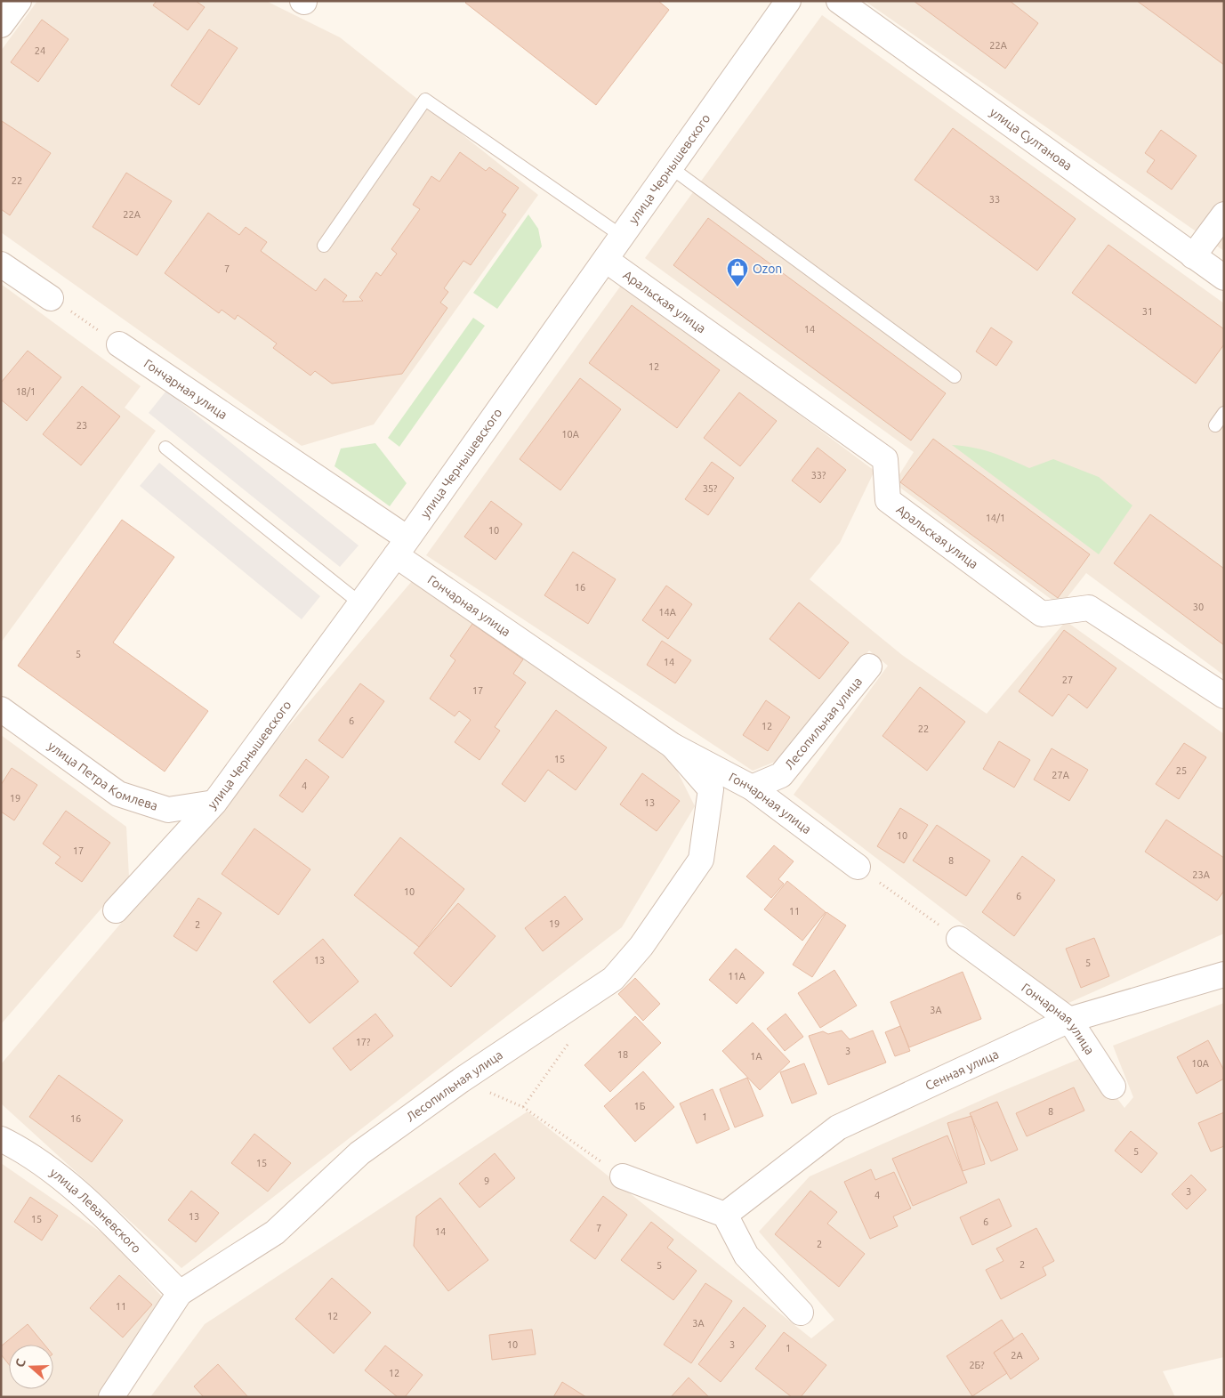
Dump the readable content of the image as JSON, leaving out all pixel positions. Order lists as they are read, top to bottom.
{
  "streets": {
    "street": [
      "улица Султанова",
      "улица Чернышевского",
      "Аральская улица",
      "Гончарная улица",
      "Лесопильная улица",
      "улица Петра Комлева",
      "Сенная улица",
      "улица Леваневского"
    ]
  },
  "crossings": [
    ["улица Чернышевского", "Аральская улица"],
    ["улица Чернышевского", "Гончарная улица"],
    ["улица Чернышевского", "улица Петра Комлева"],
    ["Гончарная улица", "Лесопильная улица"],
    ["Гончарная улица", "Сенная улица"],
    ["Лесопильная улица", "улица Леваневского"]
  ],
  "places": {
    "shop": ["Ozon"]
  },
  "house_numbers": [
    "22А",
    "24",
    "22",
    "33",
    "22А",
    "7",
    "31",
    "14",
    "12",
    "18/1",
    "23",
    "10А",
    "33?",
    "35?",
    "14/1",
    "10",
    "16",
    "30",
    "14А",
    "5",
    "14",
    "27",
    "17",
    "6",
    "12",
    "22",
    "15",
    "25",
    "27А",
    "4",
    "19",
    "13",
    "10",
    "17",
    "8",
    "23А",
    "10",
    "6",
    "11",
    "19",
    "2",
    "13",
    "5",
    "11А",
    "3А",
    "17?",
    "3",
    "18",
    "1А",
    "10А",
    "1Б",
    "8",
    "1",
    "16",
    "5",
    "15",
    "9",
    "3",
    "4",
    "13",
    "15",
    "6",
    "7",
    "14",
    "2",
    "2",
    "5",
    "11",
    "12",
    "3А",
    "10",
    "3",
    "1",
    "2А",
    "2Б?",
    "12"
  ],
  "north": "left"
}
